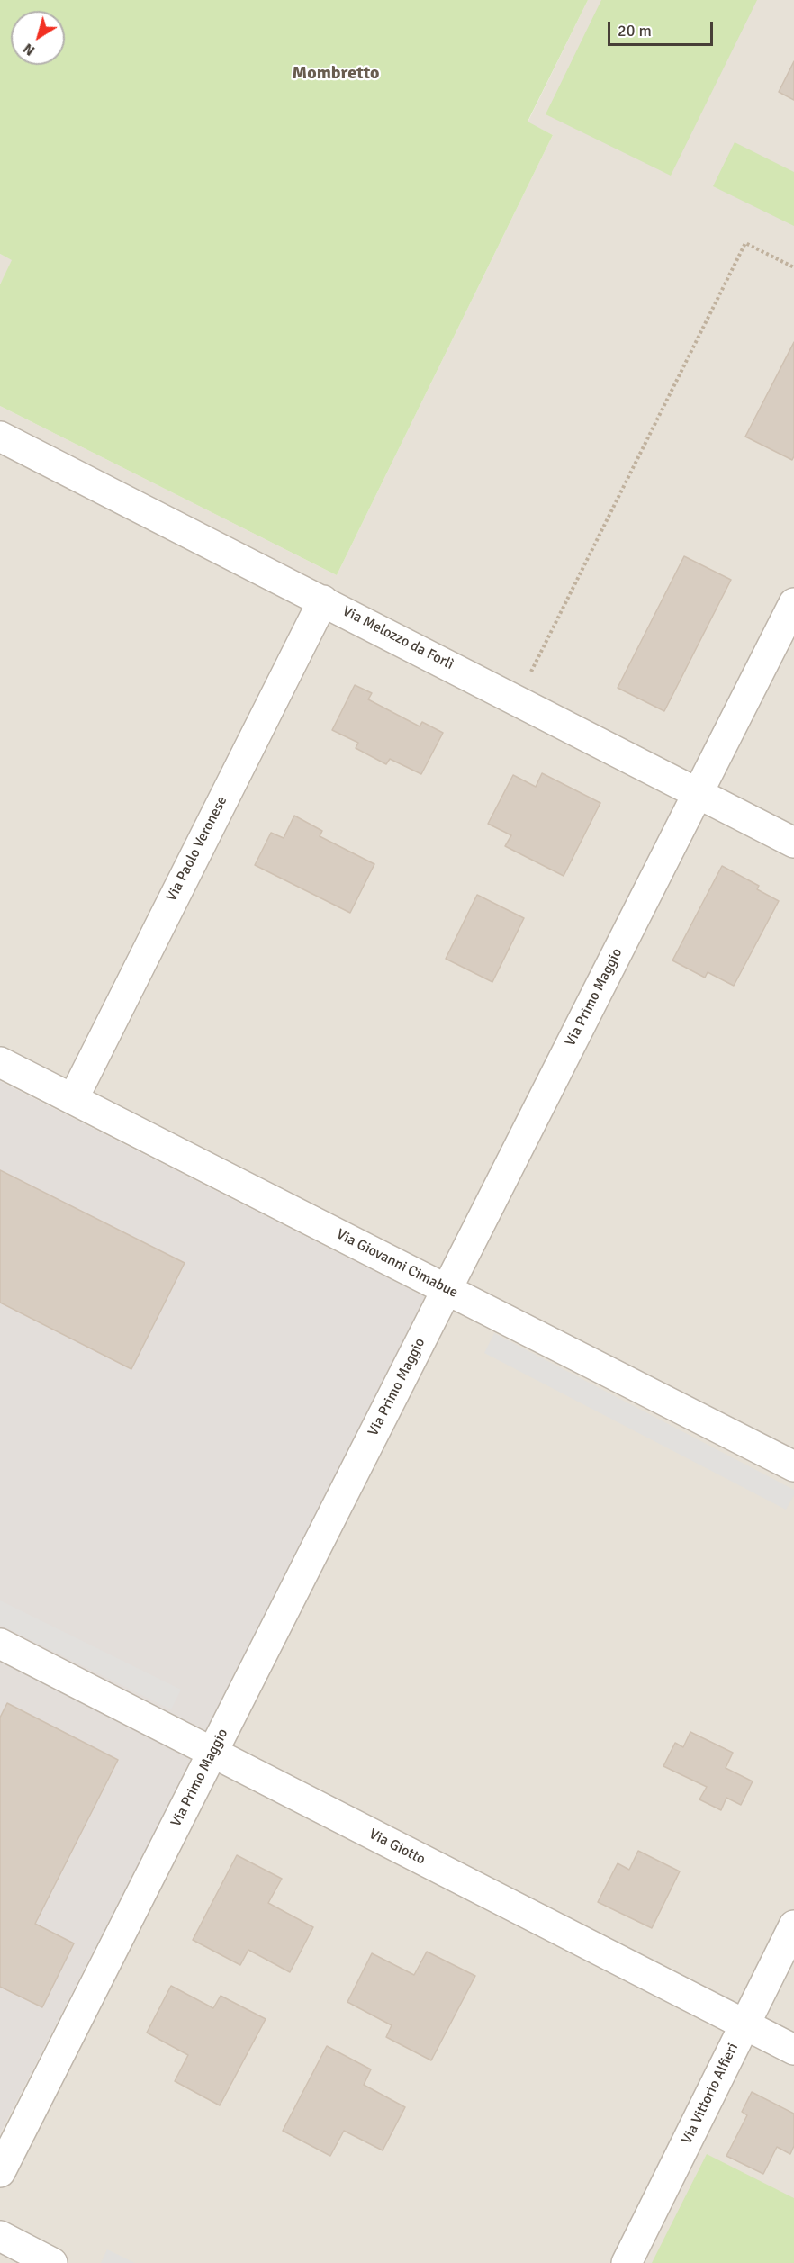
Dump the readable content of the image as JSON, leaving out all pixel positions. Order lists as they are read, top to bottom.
{
  "streets": {
    "street": [
      "Via Melozzo da Forlì",
      "Via Paolo Veronese",
      "Via Primo Maggio",
      "Via Giovanni Cimabue",
      "Via Giotto",
      "Via Vittorio Alfieri"
    ]
  },
  "crossings": [
    ["Via Melozzo da Forlì", "Via Paolo Veronese"],
    ["Via Melozzo da Forlì", "Via Primo Maggio"],
    ["Via Paolo Veronese", "Via Giovanni Cimabue"],
    ["Via Primo Maggio", "Via Giovanni Cimabue"],
    ["Via Primo Maggio", "Via Giotto"],
    ["Via Giotto", "Via Vittorio Alfieri"]
  ],
  "districts": ["Mombretto"],
  "scale_bar": "20 m",
  "north": "bottom left"
}
